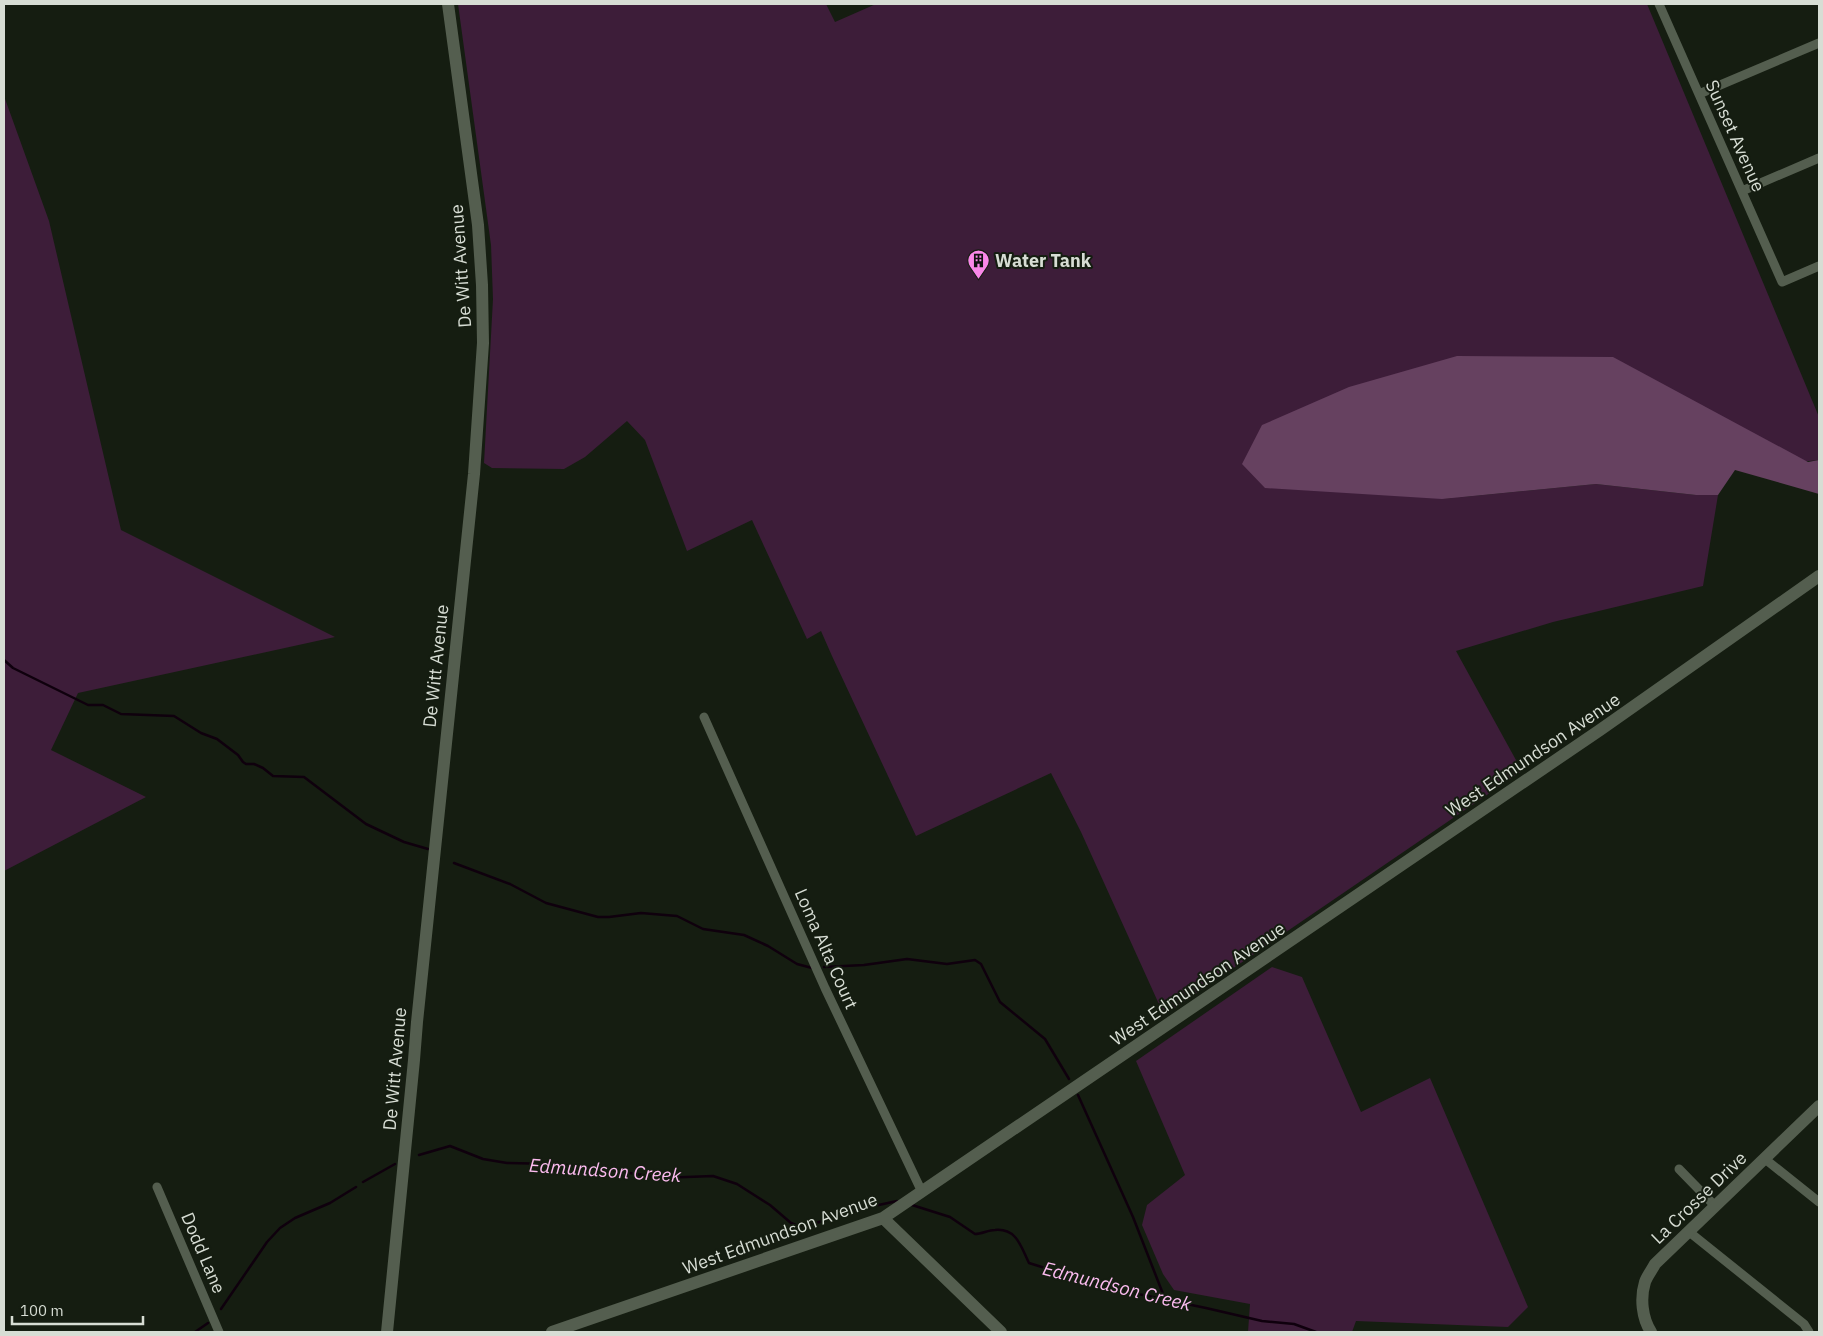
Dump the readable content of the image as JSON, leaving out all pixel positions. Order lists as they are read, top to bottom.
{
  "streets": {
    "street": [
      "Sunset Avenue",
      "De Witt Avenue",
      "West Edmundson Avenue",
      "Loma Alta Court",
      "La Crosse Drive",
      "Dodd Lane"
    ]
  },
  "crossings": [
    ["West Edmundson Avenue", "Loma Alta Court"]
  ],
  "water": ["Edmundson Creek"],
  "places": {
    "building": ["Water Tank"]
  },
  "scale_bar": "100 m"
}
